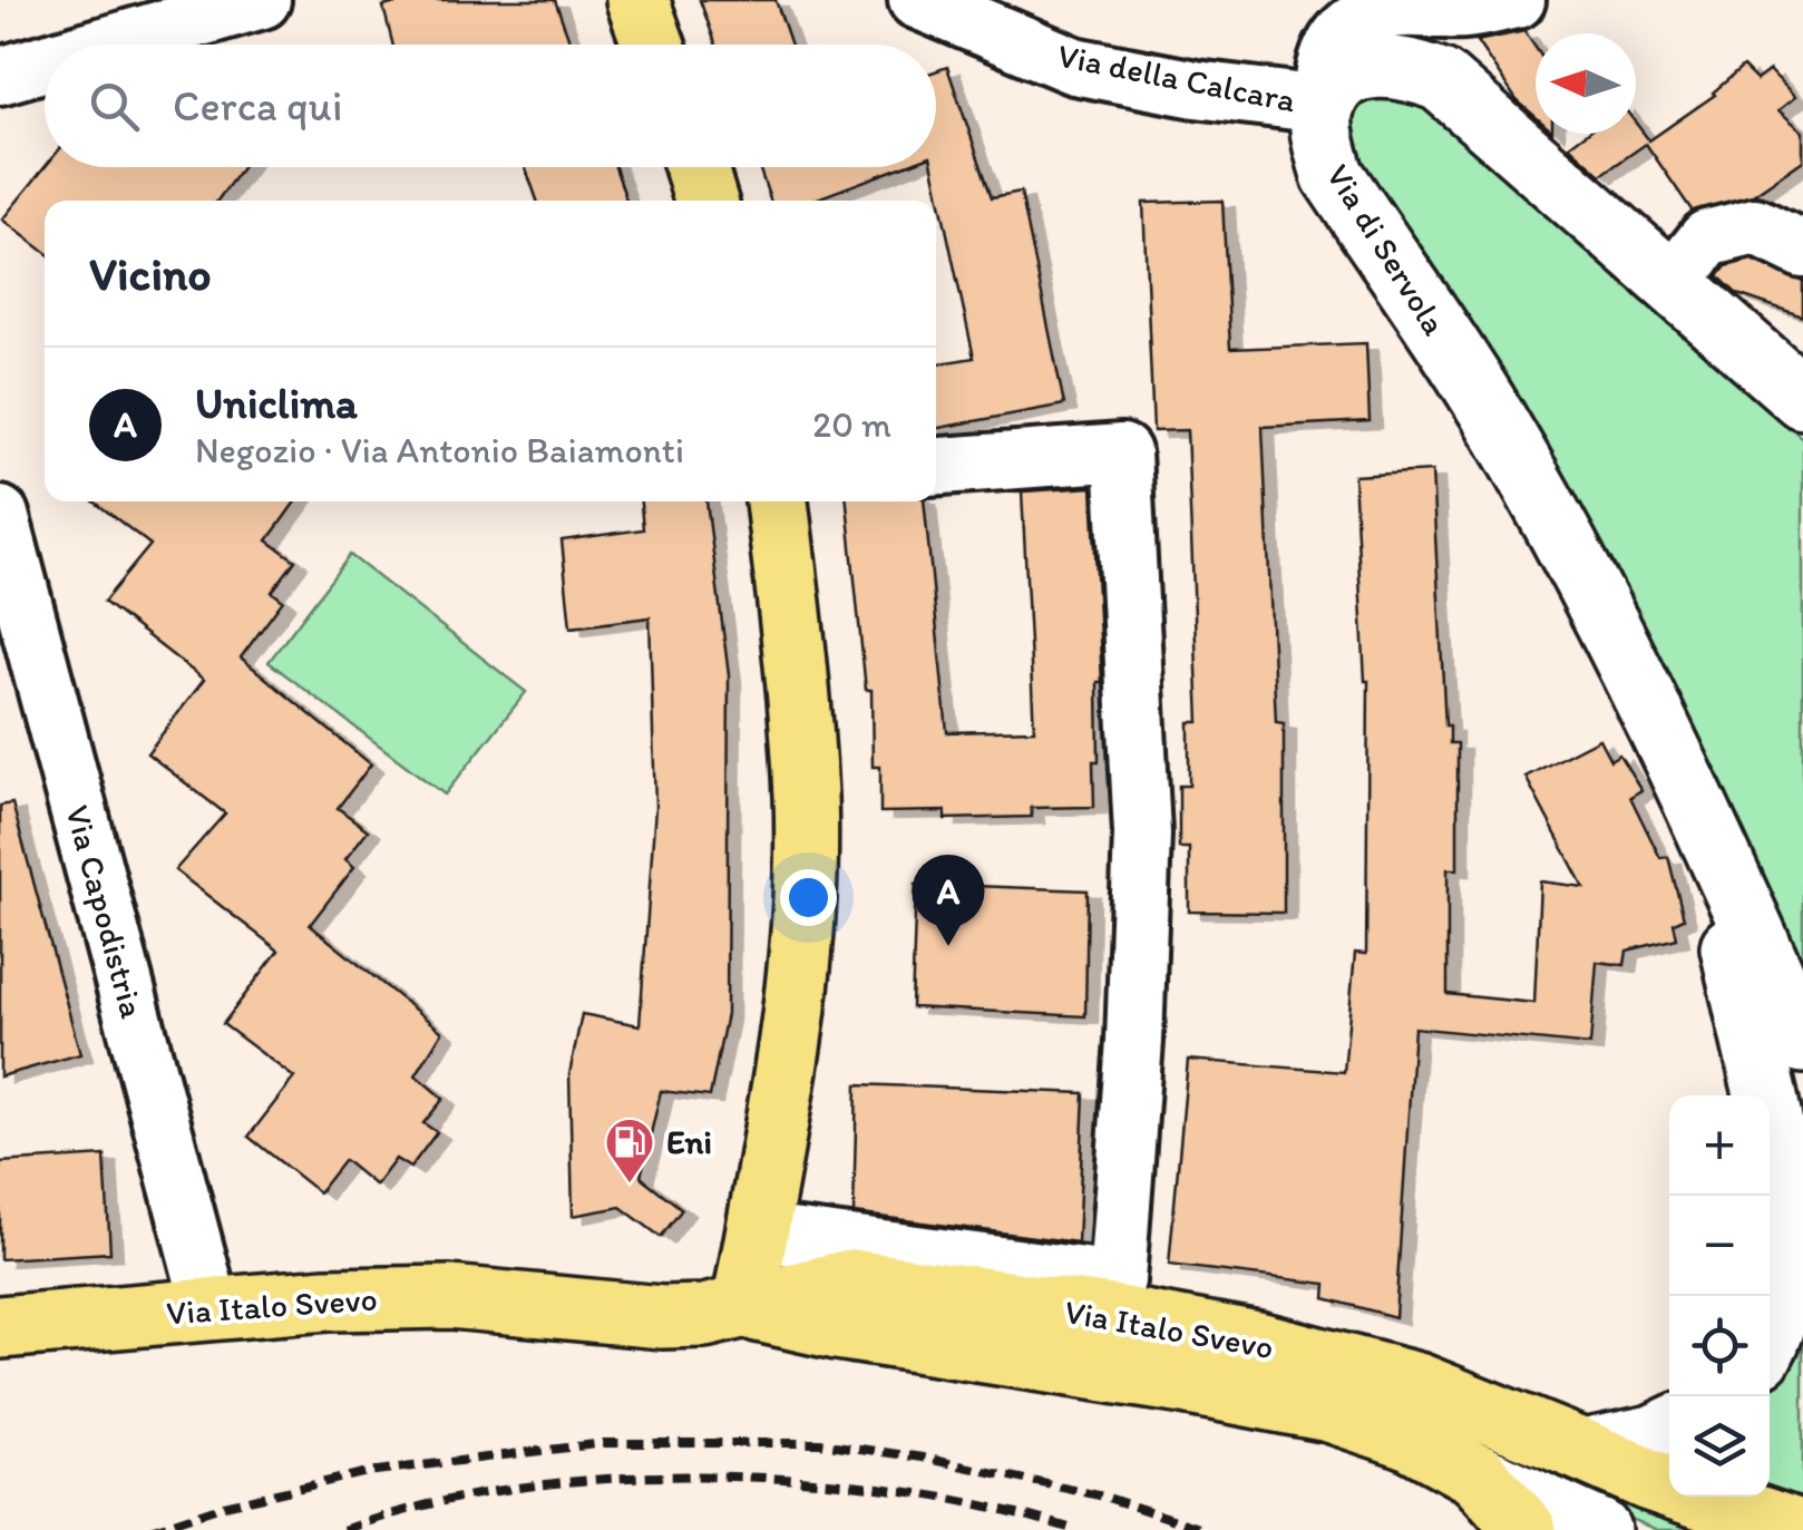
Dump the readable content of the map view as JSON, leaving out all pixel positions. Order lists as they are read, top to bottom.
{
  "streets": {
    "main road": ["Via di Servola", "Via Italo Svevo"],
    "street": ["Via della Calcara", "Via Capodistria"]
  },
  "crossings": [
    ["Via della Calcara", "Via di Servola"],
    ["Via Capodistria", "Via Italo Svevo"]
  ],
  "places": {
    "fuel station": ["Eni"]
  },
  "north": "left",
  "page": {
    "search": "Cerca qui",
    "heading": "Vicino",
    "list": [
      {
        "mark": "A",
        "name": "Uniclima",
        "note": "Negozio · Via Antonio Baiamonti",
        "value": "20 m"
      }
    ],
    "pins": "A",
    "map_buttons": ["+", "−"]
  }
}
